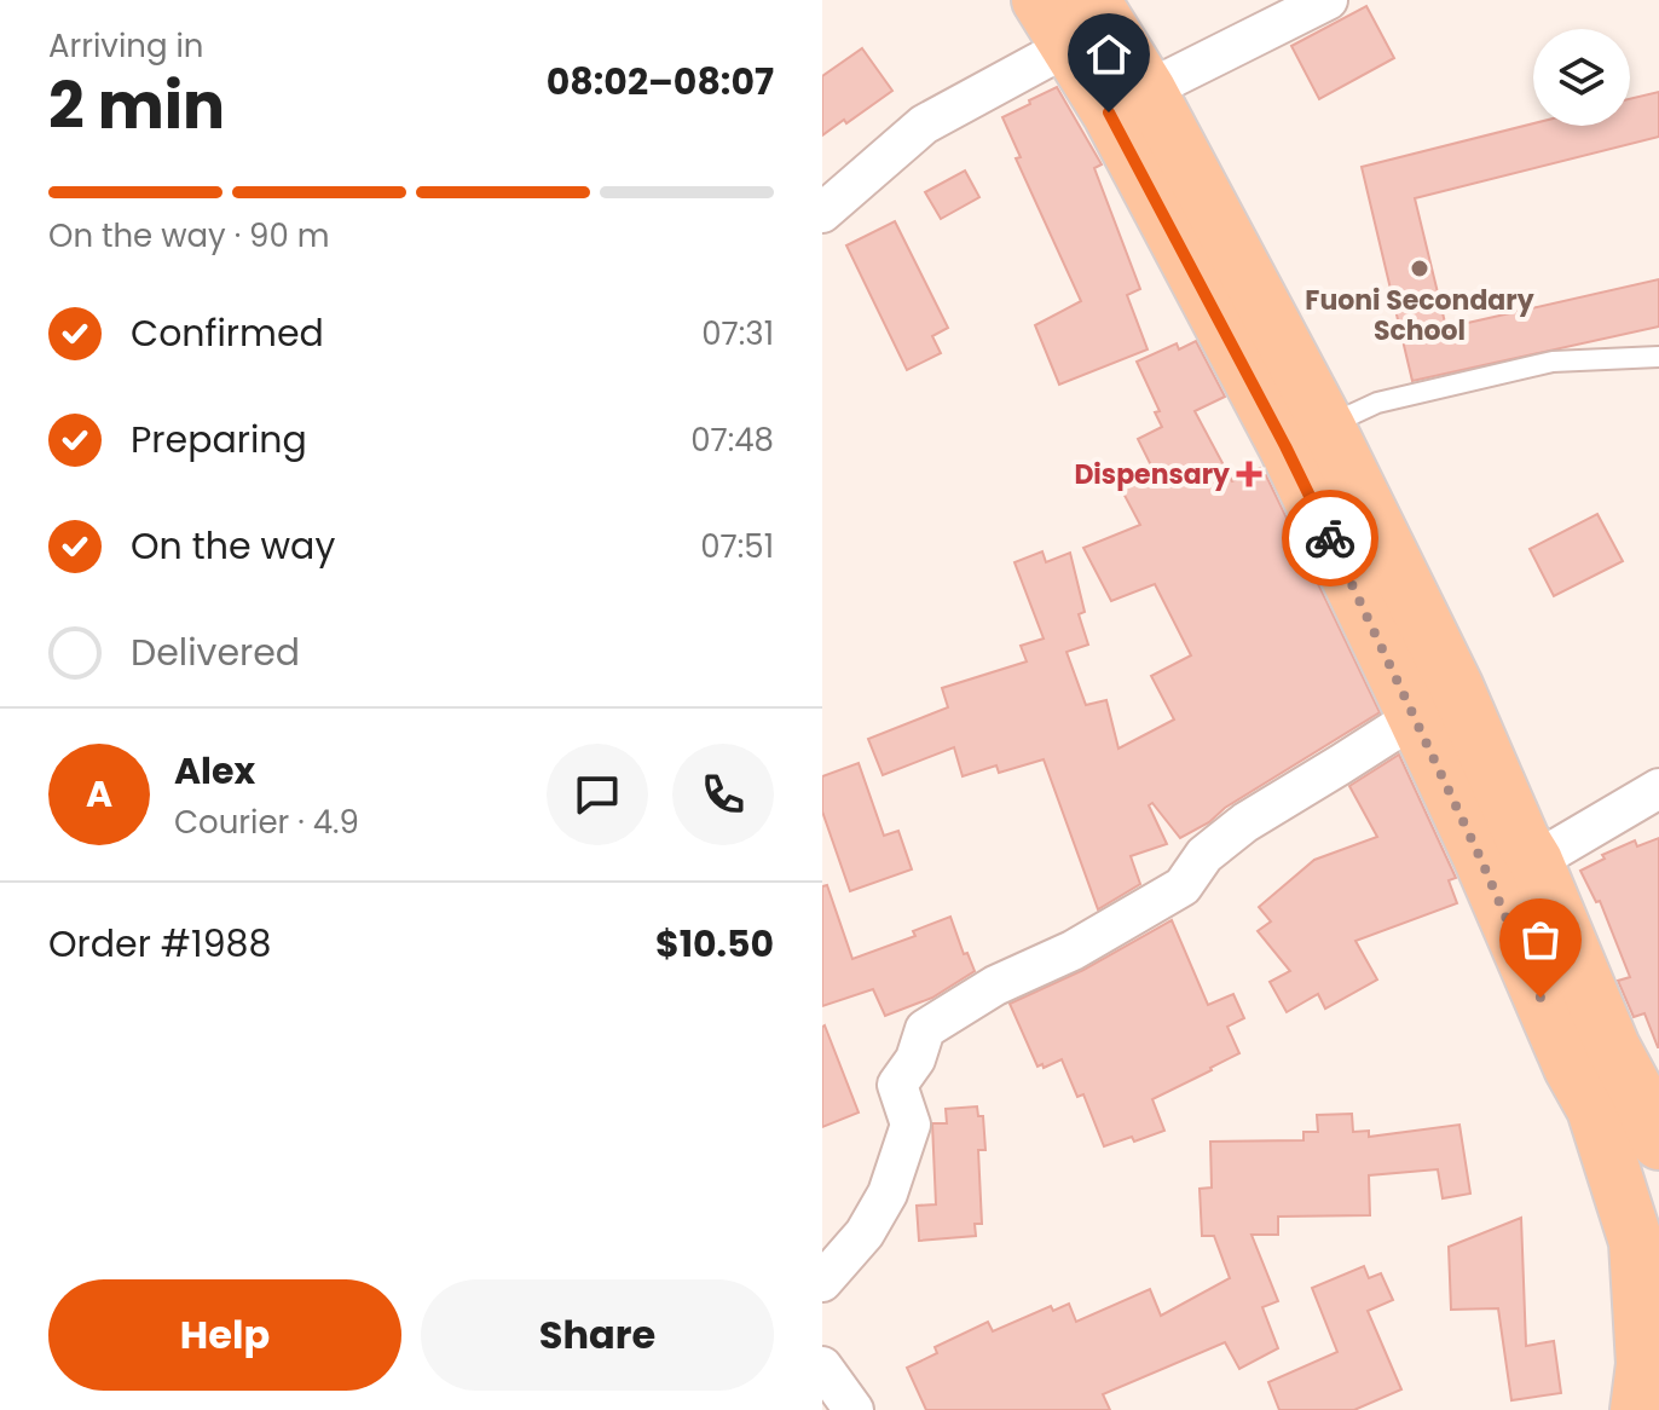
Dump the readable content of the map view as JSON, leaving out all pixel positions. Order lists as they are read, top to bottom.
{
  "places": {
    "other": ["Fuoni Secondary School"],
    "health": ["Dispensary"]
  },
  "page": {
    "heading": ["2 min", "Arriving in", "08:02–08:07"],
    "panel": [
      "Alex",
      "Courier · 4.9",
      "Order #1988",
      "$10.50"
    ],
    "bar": "On the way · 90 m",
    "list": [
      ["Confirmed", "07:31"],
      ["Preparing", "07:48"],
      ["On the way", "07:51"],
      "Delivered"
    ],
    "round": "A",
    "buttons": ["Help", "Share"]
  }
}
